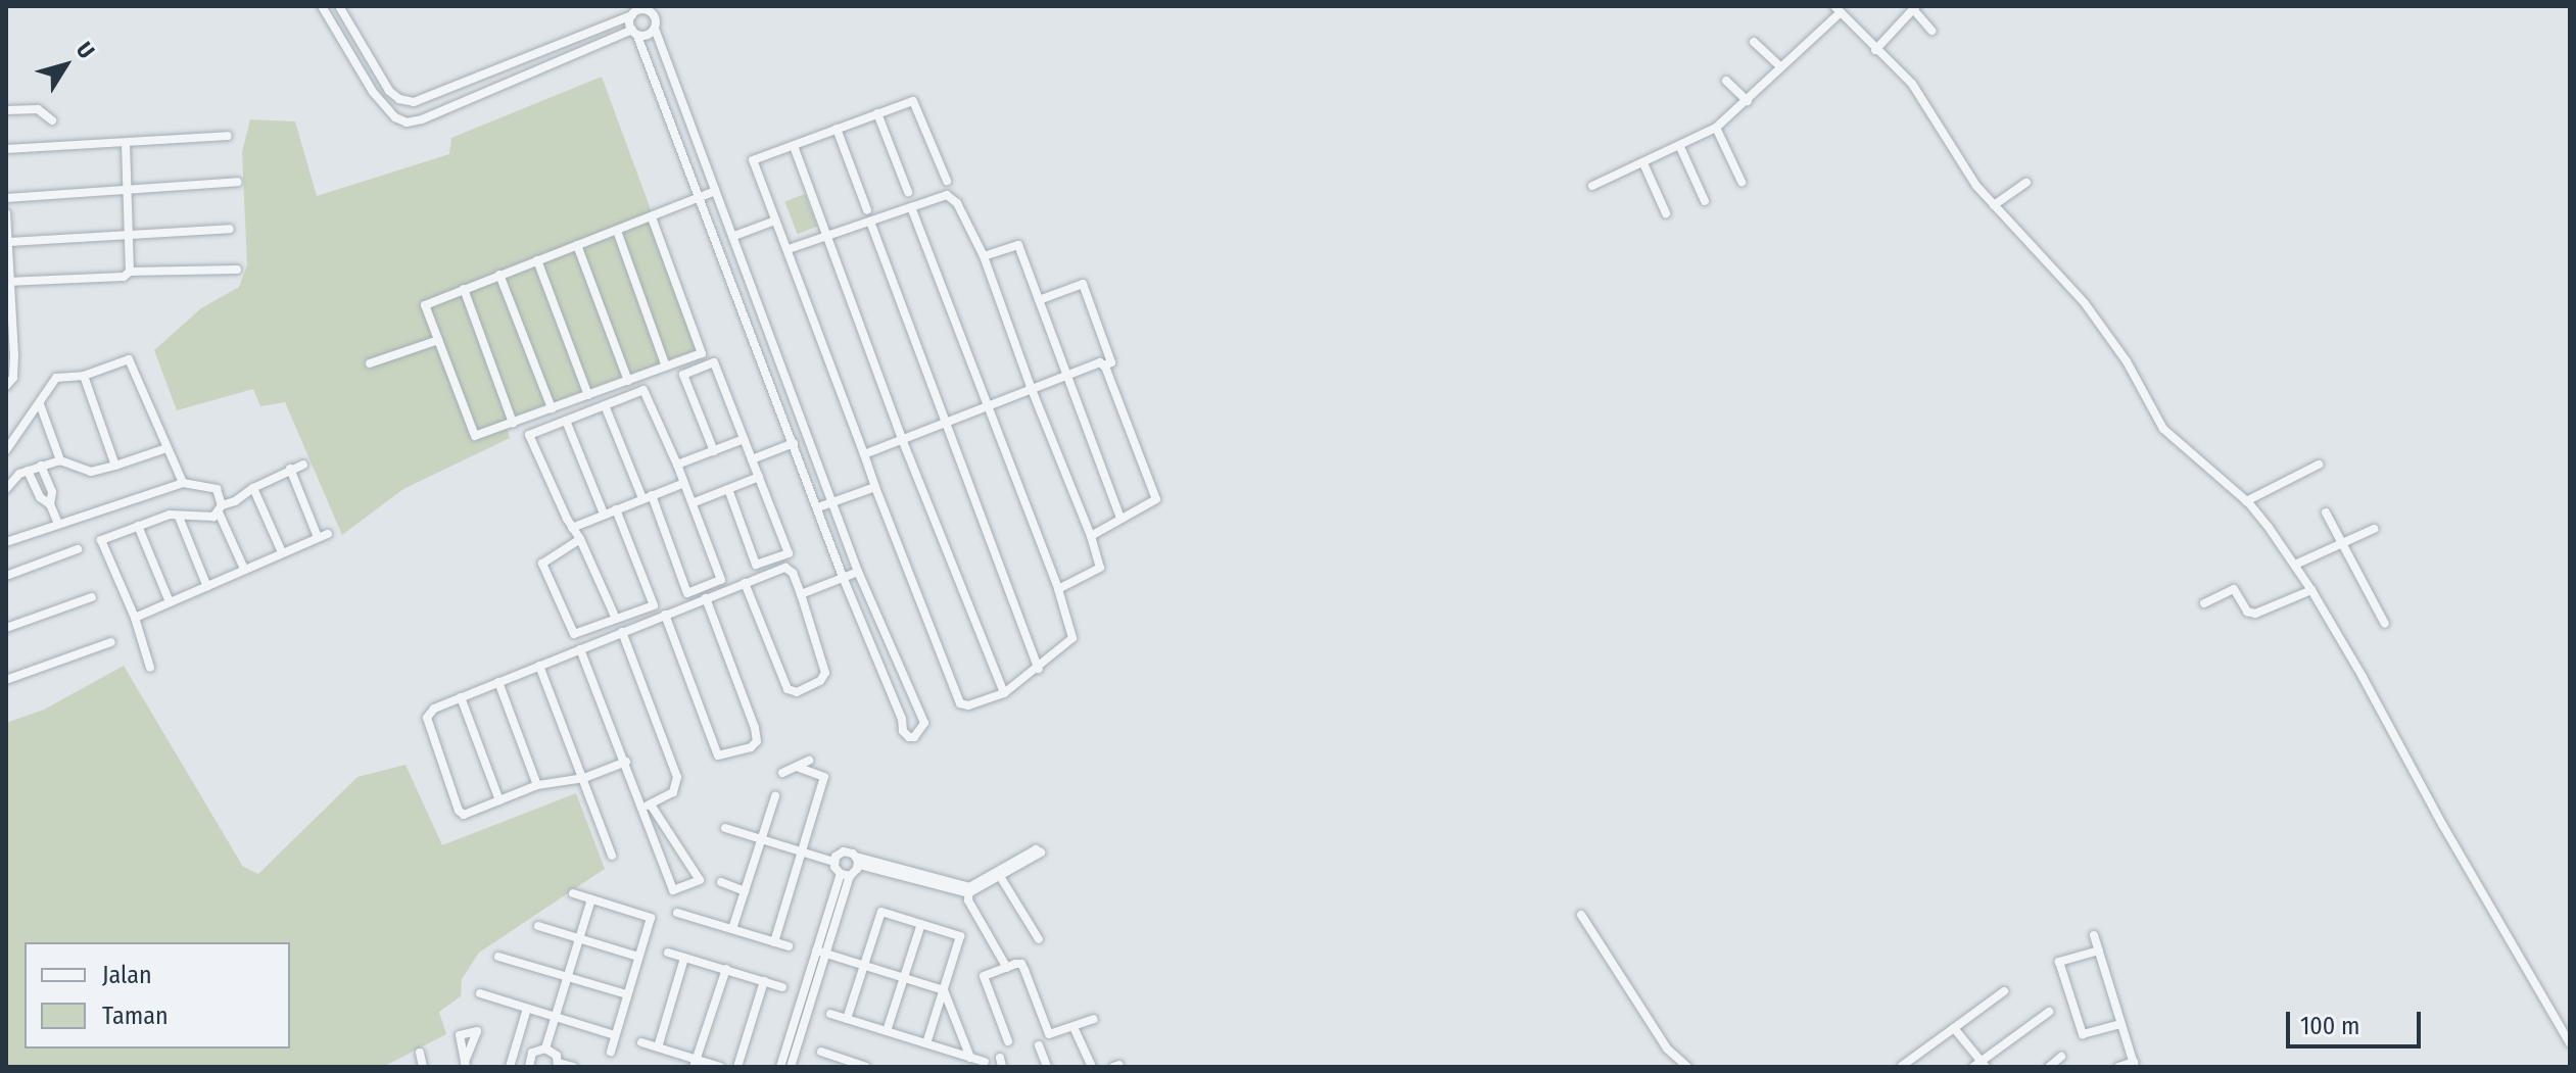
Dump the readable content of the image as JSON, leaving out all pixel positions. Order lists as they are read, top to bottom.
{
  "legend": ["Jalan", "Taman"],
  "scale_bar": "100 m",
  "north": "top right"
}
